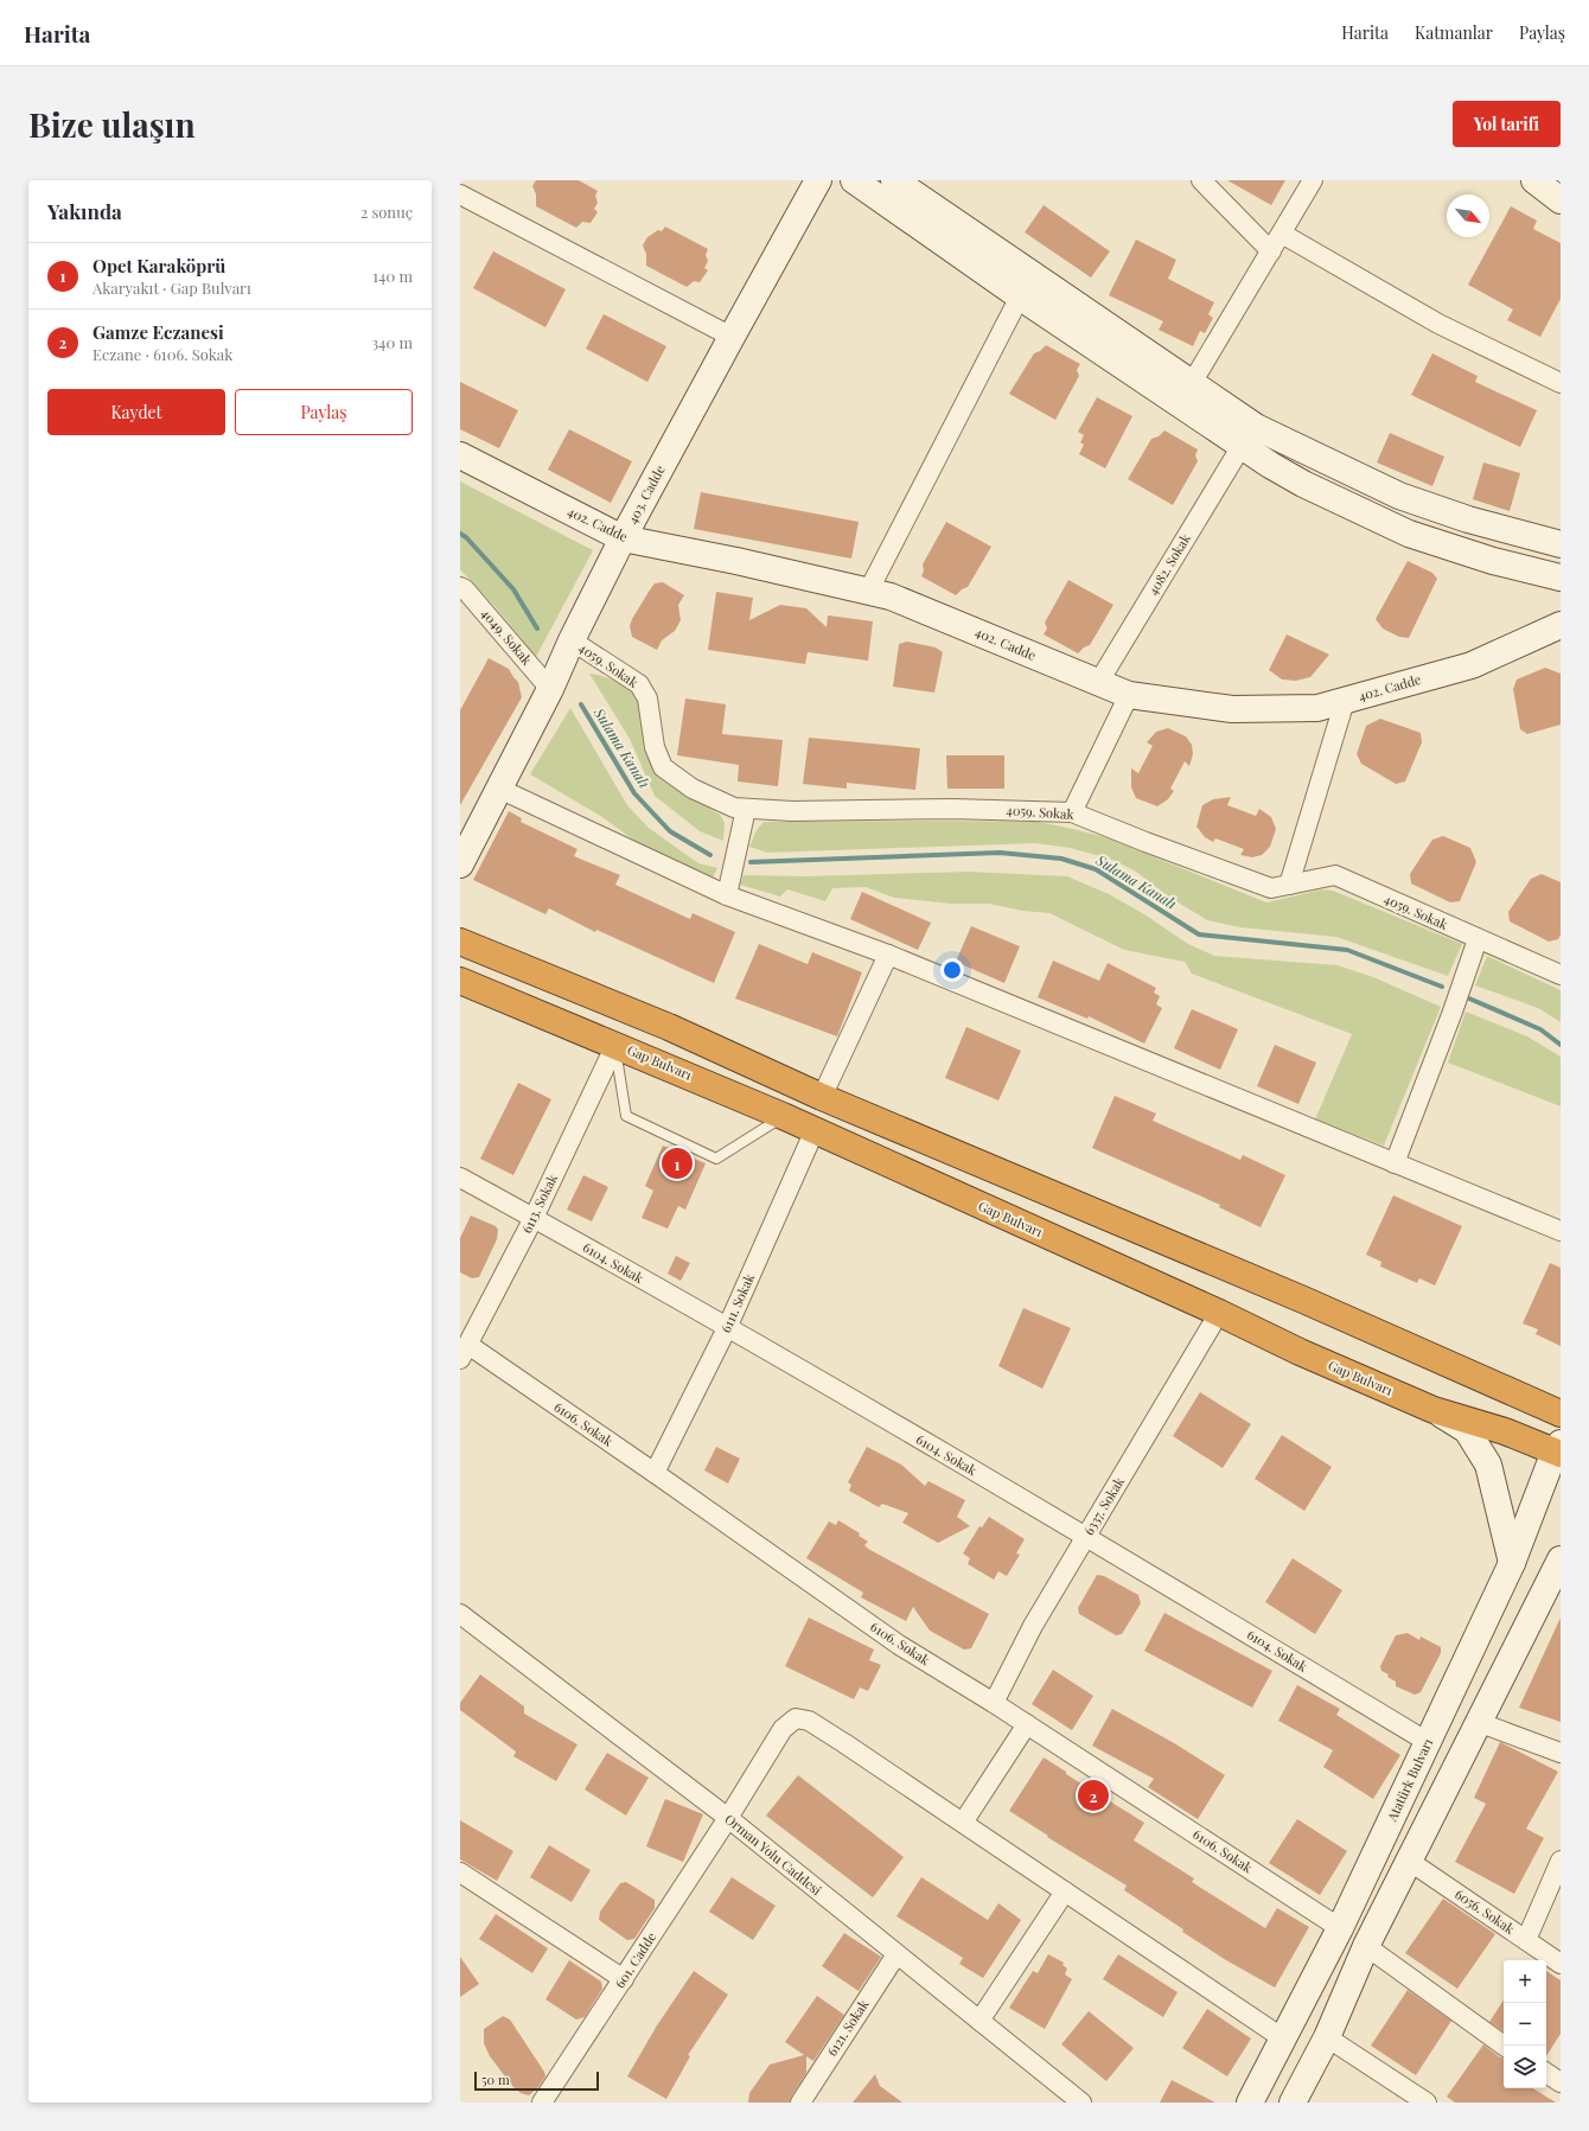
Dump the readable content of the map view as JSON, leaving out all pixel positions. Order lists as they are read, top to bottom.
{
  "streets": {
    "highway": ["Gap Bulvarı"],
    "main road": ["403. Cadde", "402. Cadde", "Atatürk Bulvarı"],
    "street": [
      "4082. Sokak",
      "4049. Sokak",
      "4059. Sokak",
      "6113. Sokak",
      "6104. Sokak",
      "6111. Sokak",
      "6106. Sokak",
      "6337. Sokak",
      "Orman Yolu Caddesi",
      "6056. Sokak",
      "601. Cadde",
      "6121. Sokak"
    ]
  },
  "crossings": [
    ["403. Cadde", "402. Cadde"],
    ["403. Cadde", "4049. Sokak"],
    ["403. Cadde", "4059. Sokak"],
    ["402. Cadde", "4082. Sokak"],
    ["Gap Bulvarı", "6113. Sokak"],
    ["Gap Bulvarı", "6111. Sokak"],
    ["Gap Bulvarı", "6337. Sokak"],
    ["Gap Bulvarı", "Atatürk Bulvarı"],
    ["6113. Sokak", "6104. Sokak"],
    ["6113. Sokak", "6106. Sokak"],
    ["6104. Sokak", "6111. Sokak"],
    ["6104. Sokak", "6337. Sokak"],
    ["6104. Sokak", "Atatürk Bulvarı"],
    ["6111. Sokak", "6106. Sokak"],
    ["6106. Sokak", "6337. Sokak"],
    ["6106. Sokak", "Atatürk Bulvarı"],
    ["Atatürk Bulvarı", "601. Cadde"],
    ["Orman Yolu Caddesi", "601. Cadde"],
    ["Orman Yolu Caddesi", "6121. Sokak"]
  ],
  "water": ["Sulama Kanalı"],
  "scale_bar": "50 m",
  "north": "bottom right",
  "page": {
    "header": "Harita",
    "nav": ["Harita", "Katmanlar", "Paylaş"],
    "buttons": [
      "Yol tarifi",
      ["Kaydet", "Paylaş"]
    ],
    "title": "Bize ulaşın",
    "heading": ["Yakında", "2 sonuç"],
    "list": [
      {
        "mark": "1",
        "name": "Opet Karaköprü",
        "note": "Akaryakıt · Gap Bulvarı",
        "value": "140 m"
      },
      {
        "mark": "2",
        "name": "Gamze Eczanesi",
        "note": "Eczane · 6106. Sokak",
        "value": "340 m"
      }
    ],
    "pins": ["1", "2"],
    "map_buttons": ["+", "−"],
    "scale": "50 m"
  }
}
